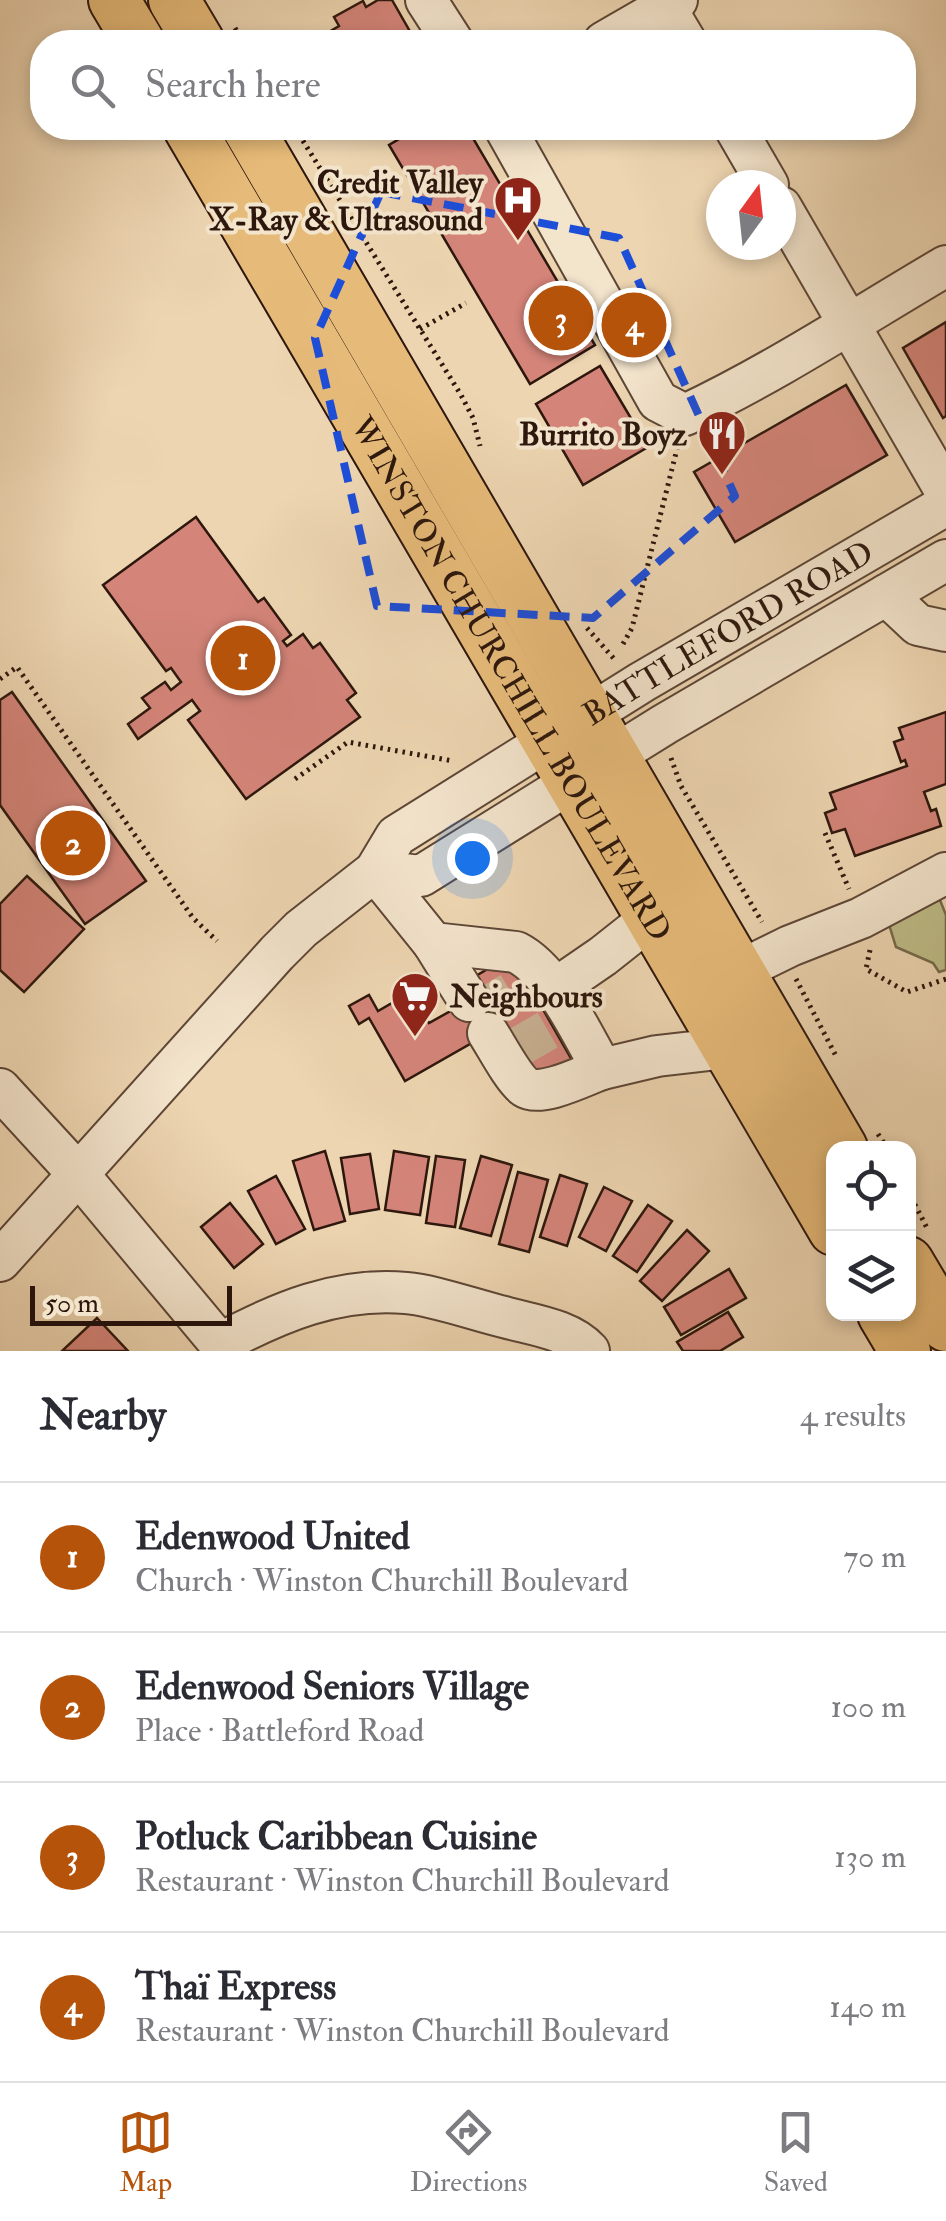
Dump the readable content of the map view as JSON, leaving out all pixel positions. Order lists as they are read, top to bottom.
{
  "streets": {
    "main road": ["WINSTON CHURCHILL BOULEVARD"],
    "street": ["BATTLEFORD ROAD"]
  },
  "crossings": [
    ["BATTLEFORD ROAD", "WINSTON CHURCHILL BOULEVARD"]
  ],
  "places": {
    "hospital": ["Credit Valley X-Ray & Ultrasound"],
    "restaurant": ["Burrito Boyz"],
    "supermarket": ["Neighbours"]
  },
  "scale_bar": "50 m",
  "north": "top",
  "page": {
    "search": "Search here",
    "pins": [
      "3",
      "4",
      "1",
      "2"
    ],
    "scale": "50 m",
    "heading": ["Nearby", "4 results"],
    "list": [
      {
        "mark": "1",
        "name": "Edenwood United",
        "note": "Church · Winston Churchill Boulevard",
        "value": "70 m"
      },
      {
        "mark": "2",
        "name": "Edenwood Seniors Village",
        "note": "Place · Battleford Road",
        "value": "100 m"
      },
      {
        "mark": "3",
        "name": "Potluck Caribbean Cuisine",
        "note": "Restaurant · Winston Churchill Boulevard",
        "value": "130 m"
      },
      {
        "mark": "4",
        "name": "Thaï Express",
        "note": "Restaurant · Winston Churchill Boulevard",
        "value": "140 m"
      }
    ],
    "nav": ["Map", "Directions", "Saved"]
  }
}
